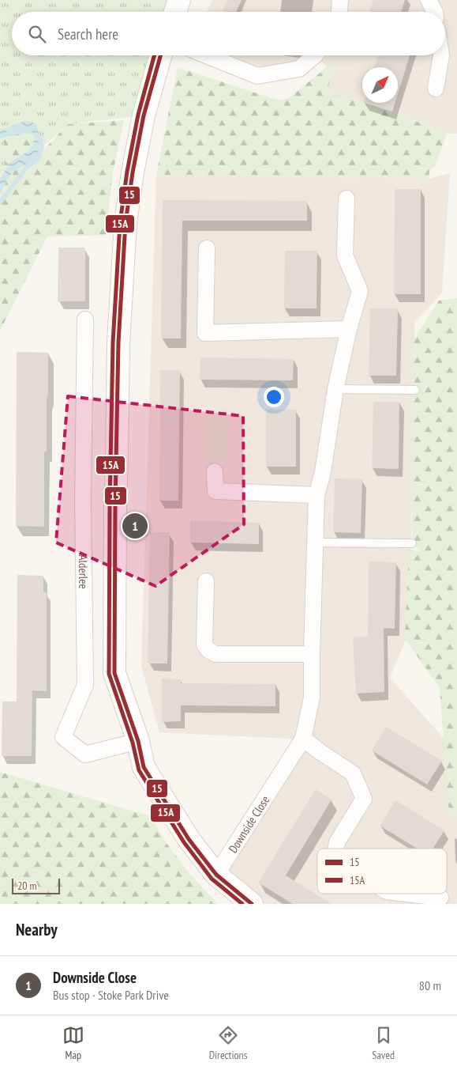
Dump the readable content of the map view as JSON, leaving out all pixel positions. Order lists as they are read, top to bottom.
{
  "streets": {
    "street": ["Alderlee", "Downside Close"]
  },
  "lines": ["transit line 15", "transit line 15A"],
  "legend": ["15", "15A"],
  "scale_bar": "20 m",
  "north": "top right",
  "page": {
    "search": "Search here",
    "pins": "1",
    "scale": "20 m",
    "heading": "Nearby",
    "list": [
      {
        "mark": "1",
        "name": "Downside Close",
        "note": "Bus stop · Stoke Park Drive",
        "value": "80 m"
      }
    ],
    "nav": ["Map", "Directions", "Saved"]
  }
}
